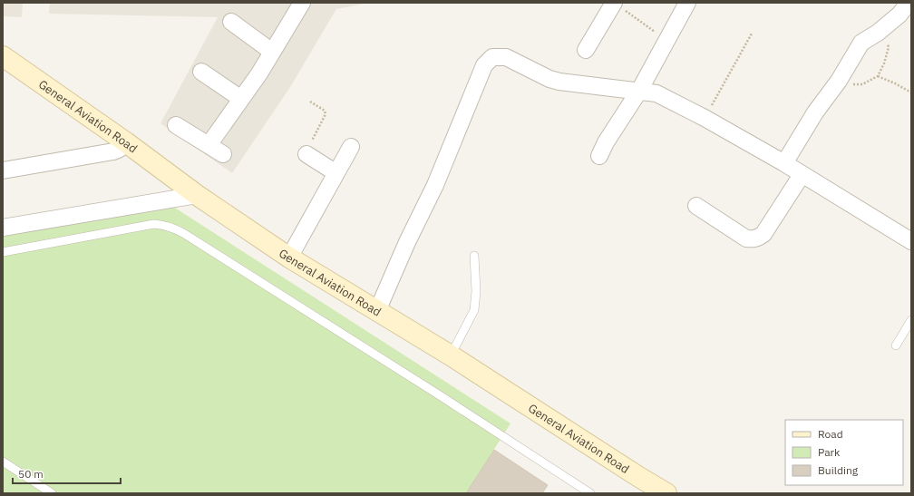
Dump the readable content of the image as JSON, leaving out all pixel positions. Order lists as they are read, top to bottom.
{
  "streets": {
    "main road": ["General Aviation Road"]
  },
  "legend": ["Road", "Park", "Building"],
  "scale_bar": "50 m"
}
